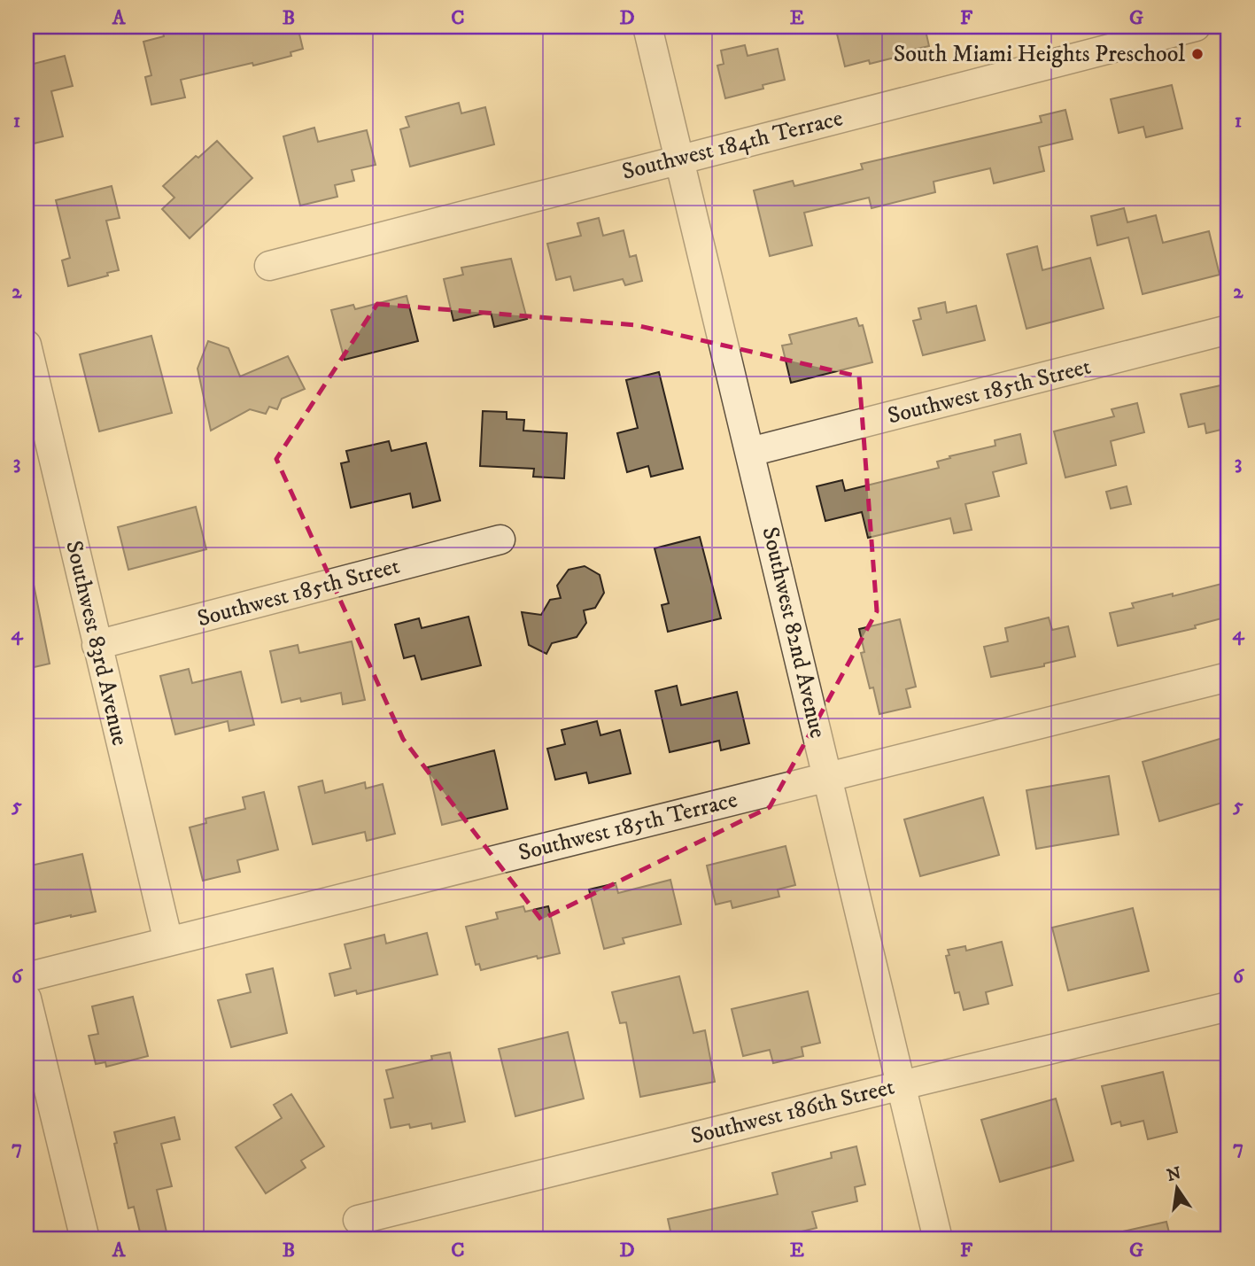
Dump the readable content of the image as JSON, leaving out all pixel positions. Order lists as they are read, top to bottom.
{
  "streets": {
    "street": [
      "Southwest 184th Terrace",
      "Southwest 185th Street",
      "Southwest 82nd Avenue",
      "Southwest 83rd Avenue",
      "Southwest 185th Terrace",
      "Southwest 186th Street"
    ]
  },
  "crossings": [
    ["Southwest 184th Terrace", "Southwest 82nd Avenue"],
    ["Southwest 185th Street", "Southwest 82nd Avenue"],
    ["Southwest 185th Street", "Southwest 83rd Avenue"],
    ["Southwest 82nd Avenue", "Southwest 185th Terrace"],
    ["Southwest 82nd Avenue", "Southwest 186th Street"],
    ["Southwest 83rd Avenue", "Southwest 185th Terrace"]
  ],
  "places": ["South Miami Heights Preschool"],
  "north": "top",
  "grid": {
    "columns": [
      "A",
      "B",
      "C",
      "D",
      "E",
      "F",
      "G"
    ],
    "rows": [
      "1",
      "2",
      "3",
      "4",
      "5",
      "6",
      "7"
    ]
  }
}
